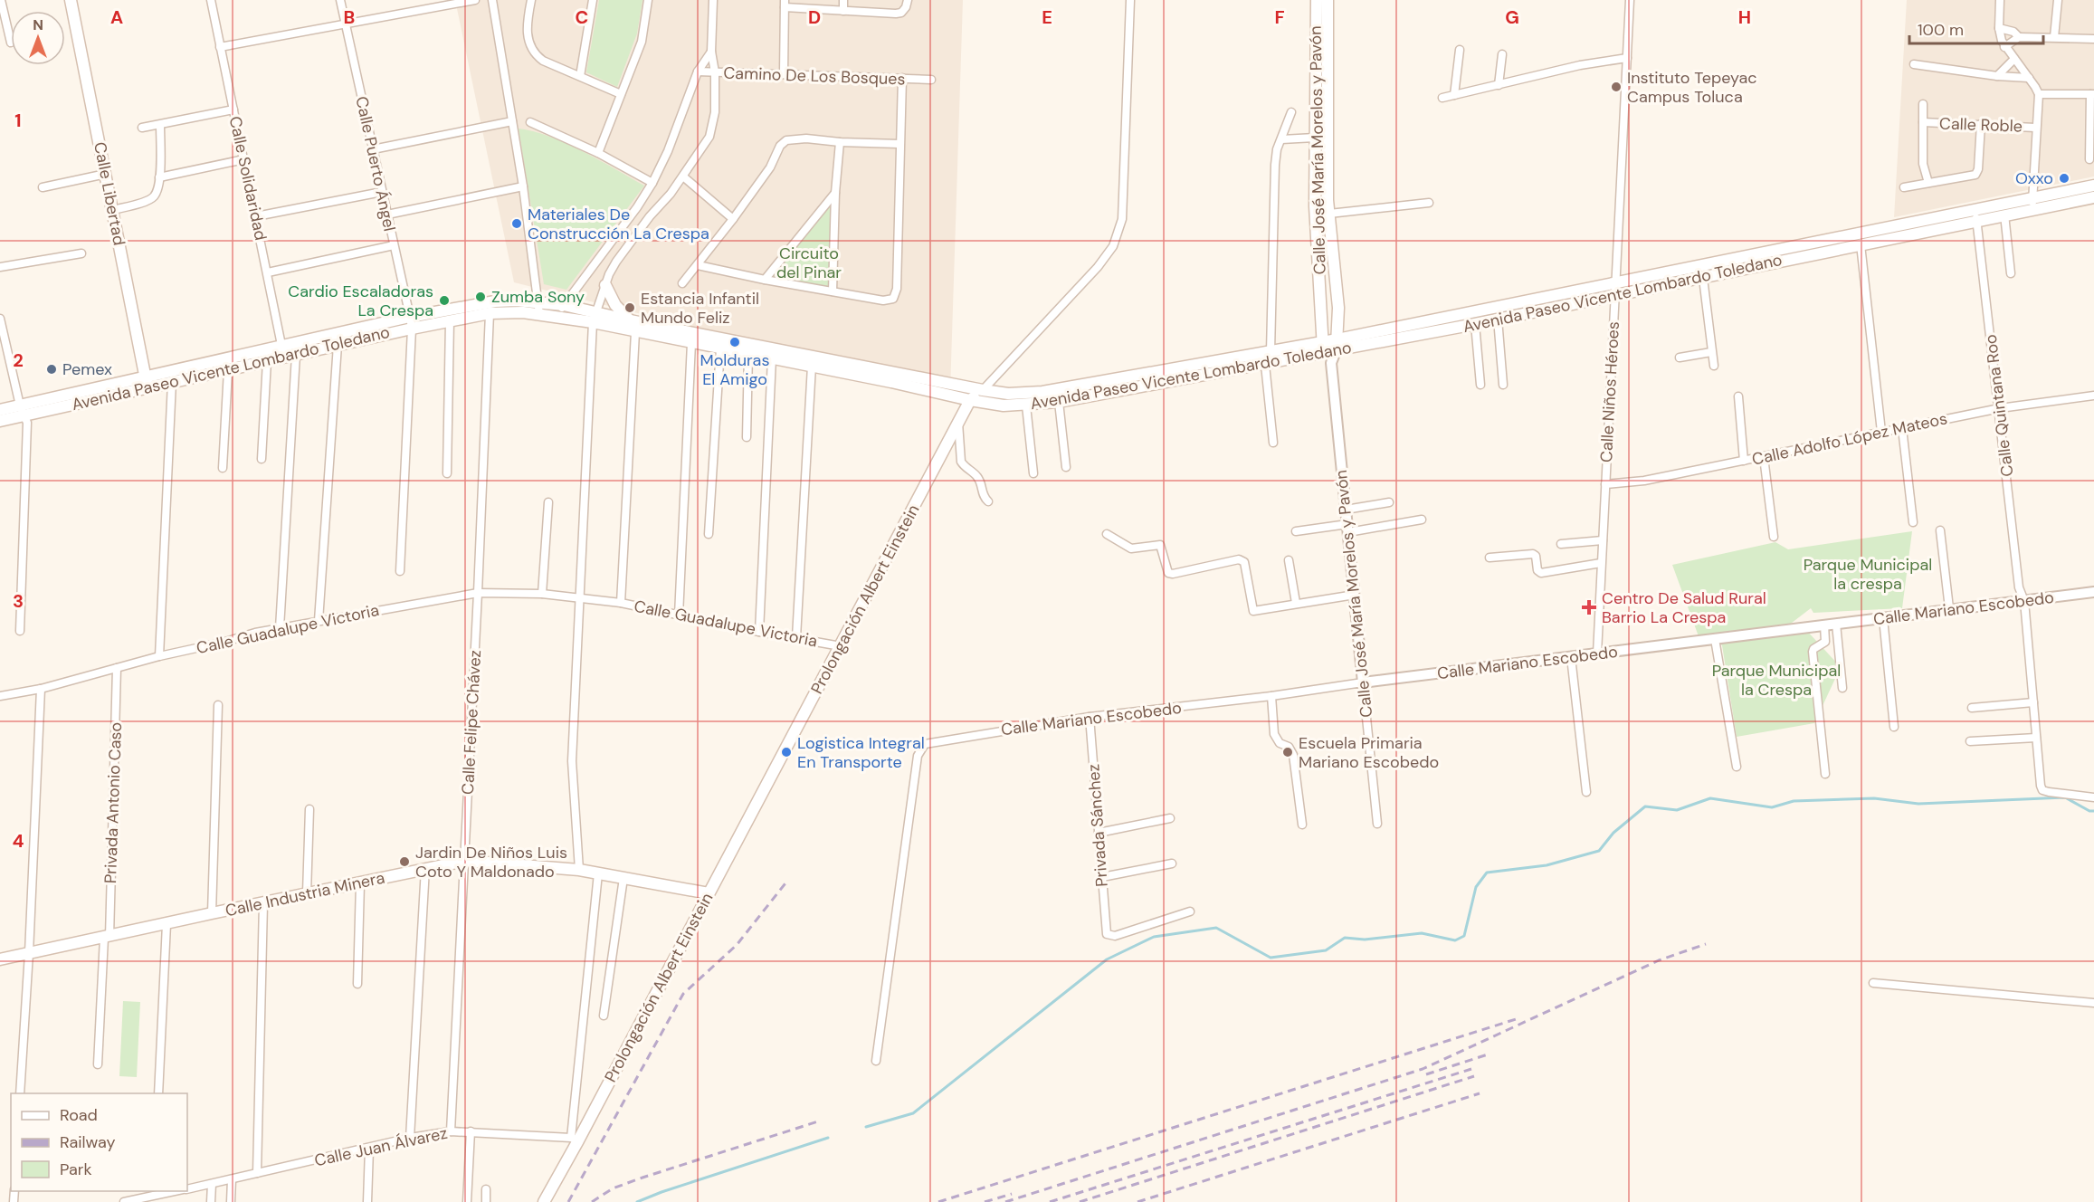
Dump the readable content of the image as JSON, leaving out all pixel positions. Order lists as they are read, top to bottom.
{
  "streets": {
    "main road": [
      "Calle José María Morelos y Pavón",
      "Calle Libertad",
      "Avenida Paseo Vicente Lombardo Toledano",
      "Prolongación Albert Einstein",
      "Calle Industria Minera"
    ],
    "street": [
      "Camino De Los Bosques",
      "Calle Roble",
      "Calle Puerto Ángel",
      "Calle Solidaridad",
      "Calle Niños Héroes",
      "Calle Quintana Roo",
      "Calle Adolfo López Mateos",
      "Calle Mariano Escobedo",
      "Calle Guadalupe Victoria",
      "Calle Felipe Chávez",
      "Privada Antonio Caso",
      "Privada Sánchez",
      "Calle Juan Álvarez"
    ]
  },
  "crossings": [
    ["Calle José María Morelos y Pavón", "Avenida Paseo Vicente Lombardo Toledano"],
    ["Calle José María Morelos y Pavón", "Calle Mariano Escobedo"],
    ["Calle Puerto Ángel", "Avenida Paseo Vicente Lombardo Toledano"],
    ["Calle Solidaridad", "Avenida Paseo Vicente Lombardo Toledano"],
    ["Calle Libertad", "Avenida Paseo Vicente Lombardo Toledano"],
    ["Avenida Paseo Vicente Lombardo Toledano", "Calle Niños Héroes"],
    ["Avenida Paseo Vicente Lombardo Toledano", "Calle Quintana Roo"],
    ["Avenida Paseo Vicente Lombardo Toledano", "Prolongación Albert Einstein"],
    ["Avenida Paseo Vicente Lombardo Toledano", "Calle Felipe Chávez"],
    ["Calle Niños Héroes", "Calle Adolfo López Mateos"],
    ["Calle Niños Héroes", "Calle Mariano Escobedo"],
    ["Calle Quintana Roo", "Calle Adolfo López Mateos"],
    ["Calle Quintana Roo", "Calle Mariano Escobedo"],
    ["Prolongación Albert Einstein", "Calle Guadalupe Victoria"],
    ["Prolongación Albert Einstein", "Calle Industria Minera"],
    ["Prolongación Albert Einstein", "Calle Juan Álvarez"],
    ["Calle Mariano Escobedo", "Privada Sánchez"],
    ["Calle Guadalupe Victoria", "Calle Felipe Chávez"],
    ["Calle Guadalupe Victoria", "Privada Antonio Caso"],
    ["Calle Felipe Chávez", "Calle Industria Minera"],
    ["Calle Felipe Chávez", "Calle Juan Álvarez"],
    ["Privada Antonio Caso", "Calle Industria Minera"]
  ],
  "parks": ["Circuito del Pinar", "Parque Municipal la crespa", "Parque Municipal la Crespa"],
  "places": {
    "other": [
      "Instituto Tepeyac Campus Toluca",
      "Oxxo",
      "Materiales De Construcción La Crespa",
      "Zumba Sony",
      "Cardio Escaladoras La Crespa",
      "Estancia Infantil Mundo Feliz",
      "Molduras El Amigo",
      "Pemex",
      "Logistica Integral En Transporte",
      "Escuela Primaria Mariano Escobedo",
      "Jardin De Niños Luis Coto Y Maldonado"
    ],
    "health": ["Centro De Salud Rural Barrio La Crespa"]
  },
  "legend": ["Road", "Railway", "Park"],
  "scale_bar": "100 m",
  "north": "top",
  "grid": {
    "columns": [
      "A",
      "B",
      "C",
      "D",
      "E",
      "F",
      "G",
      "H"
    ],
    "rows": [
      "1",
      "2",
      "3",
      "4"
    ]
  }
}
